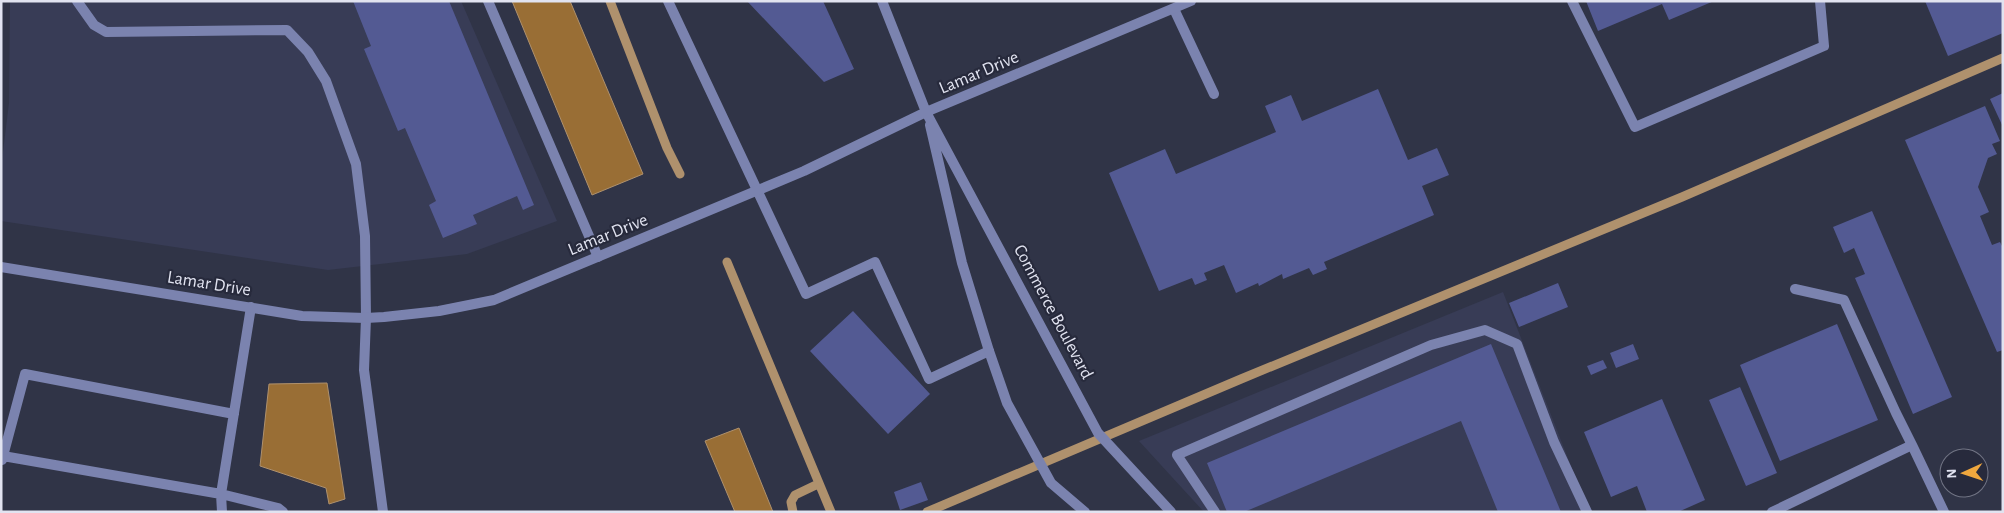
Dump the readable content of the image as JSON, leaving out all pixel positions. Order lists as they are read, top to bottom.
{
  "streets": {
    "street": ["Lamar Drive", "Commerce Boulevard"]
  },
  "crossings": [
    ["Lamar Drive", "Commerce Boulevard"]
  ],
  "north": "left"
}
